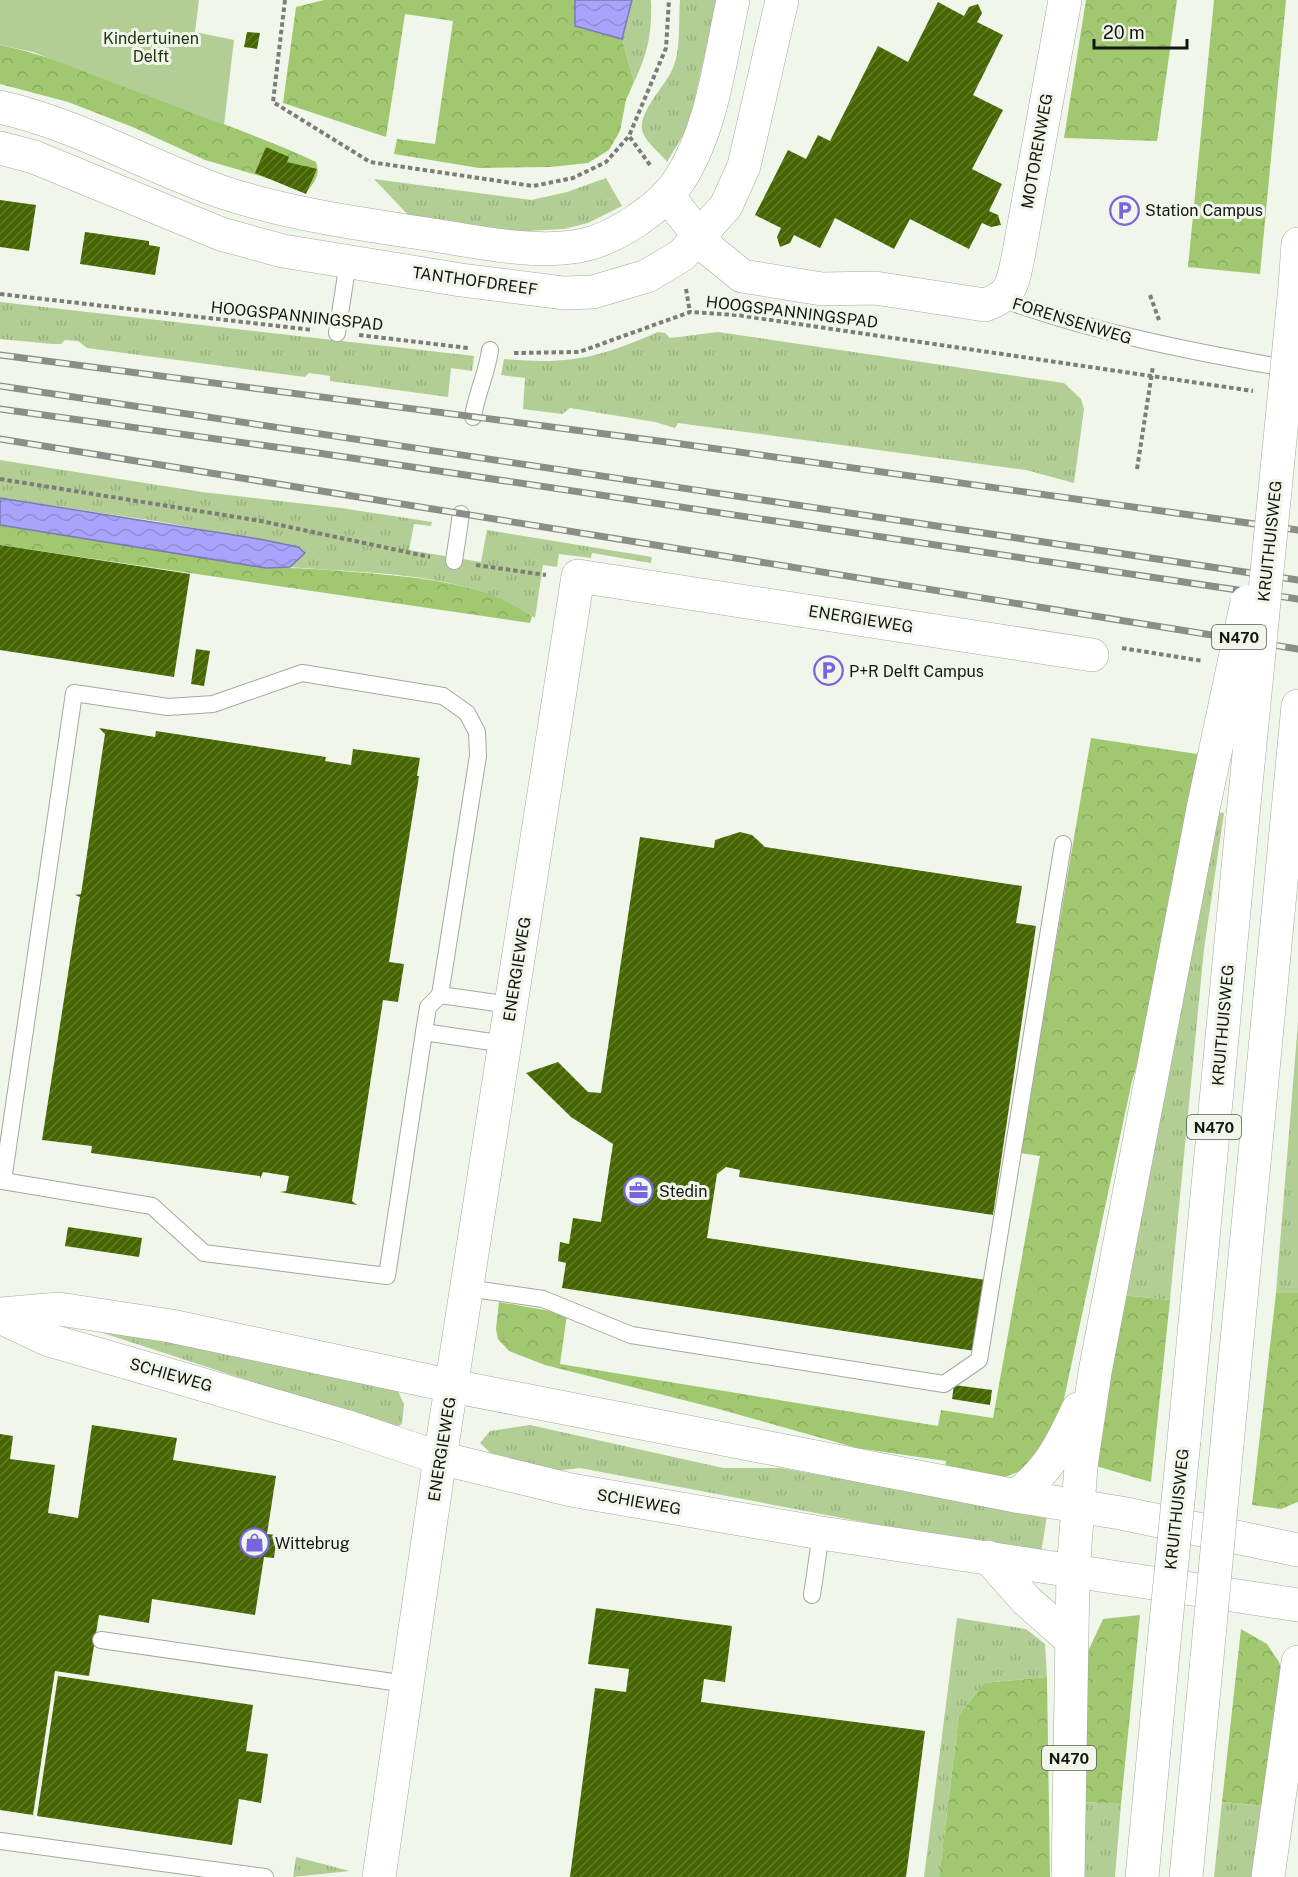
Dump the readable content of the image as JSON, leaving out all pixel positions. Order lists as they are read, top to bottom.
{
  "streets": {
    "main road": [
      "MOTORENWEG",
      "TANTHOFDREEF",
      "FORENSENWEG",
      "KRUITHUISWEG",
      "ENERGIEWEG",
      "N470",
      "SCHIEWEG"
    ],
    "path": ["HOOGSPANNINGSPAD"]
  },
  "crossings": [
    ["MOTORENWEG", "FORENSENWEG"],
    ["TANTHOFDREEF", "FORENSENWEG"],
    ["KRUITHUISWEG", "N470"],
    ["ENERGIEWEG", "SCHIEWEG"],
    ["N470", "SCHIEWEG"]
  ],
  "parks": ["Kindertuinen Delft"],
  "places": {
    "parking": ["Station Campus", "P+R Delft Campus"],
    "office": ["Stedin"],
    "shop": ["Wittebrug"]
  },
  "scale_bar": "20 m"
}
